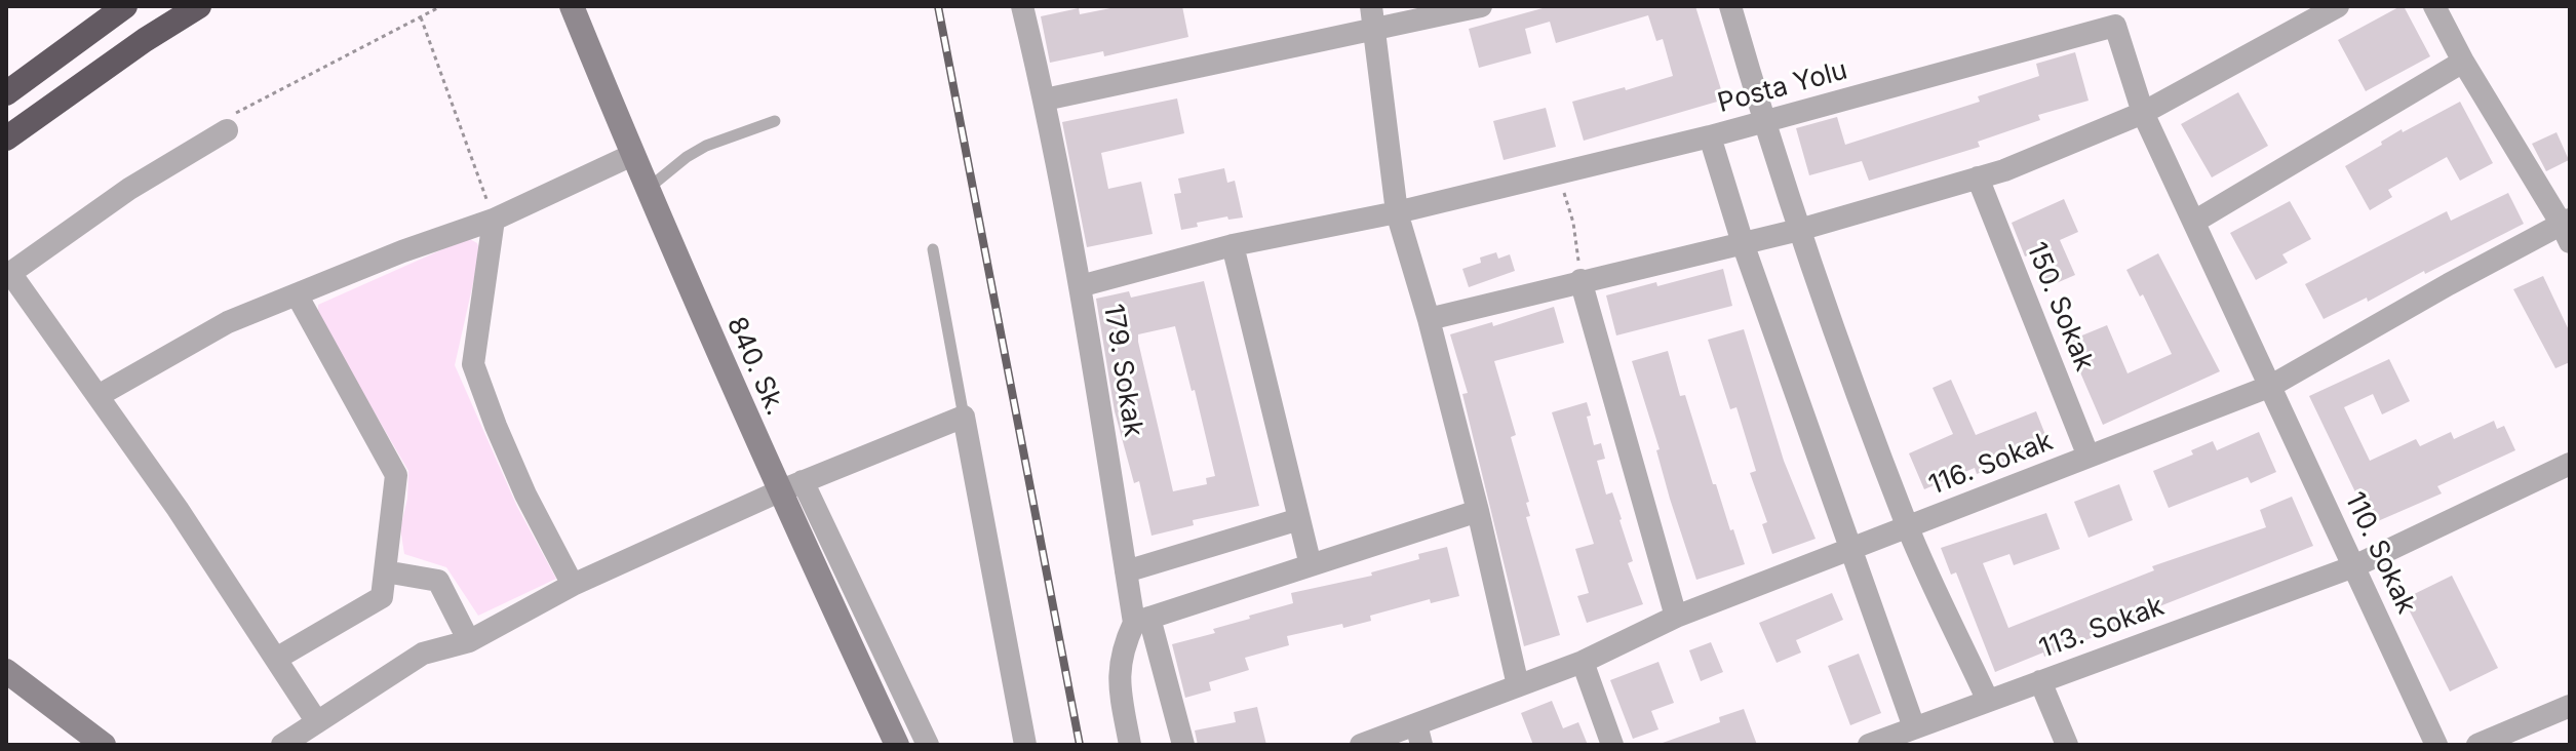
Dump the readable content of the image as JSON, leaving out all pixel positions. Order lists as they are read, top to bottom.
{
  "streets": {
    "street": [
      "Posta Yolu",
      "150. Sokak",
      "840. Sk.",
      "179. Sokak",
      "116. Sokak",
      "110. Sokak",
      "113. Sokak"
    ]
  },
  "crossings": [
    ["Posta Yolu", "179. Sokak"],
    ["Posta Yolu", "116. Sokak"],
    ["Posta Yolu", "110. Sokak"],
    ["150. Sokak", "116. Sokak"],
    ["116. Sokak", "110. Sokak"],
    ["110. Sokak", "113. Sokak"]
  ]
}
